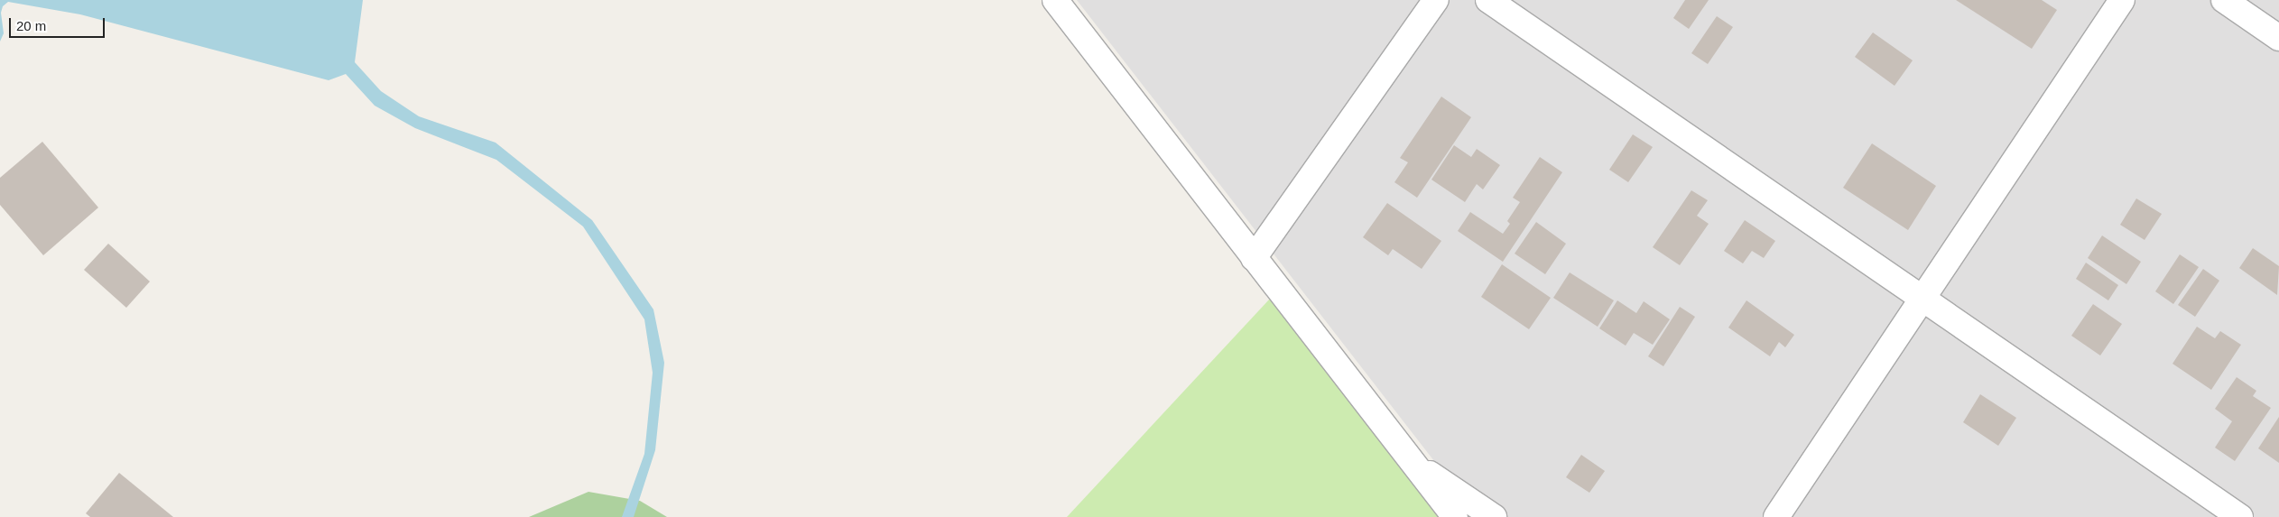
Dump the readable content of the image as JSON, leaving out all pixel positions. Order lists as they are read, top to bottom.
{
  "scale_bar": "20 m"
}
